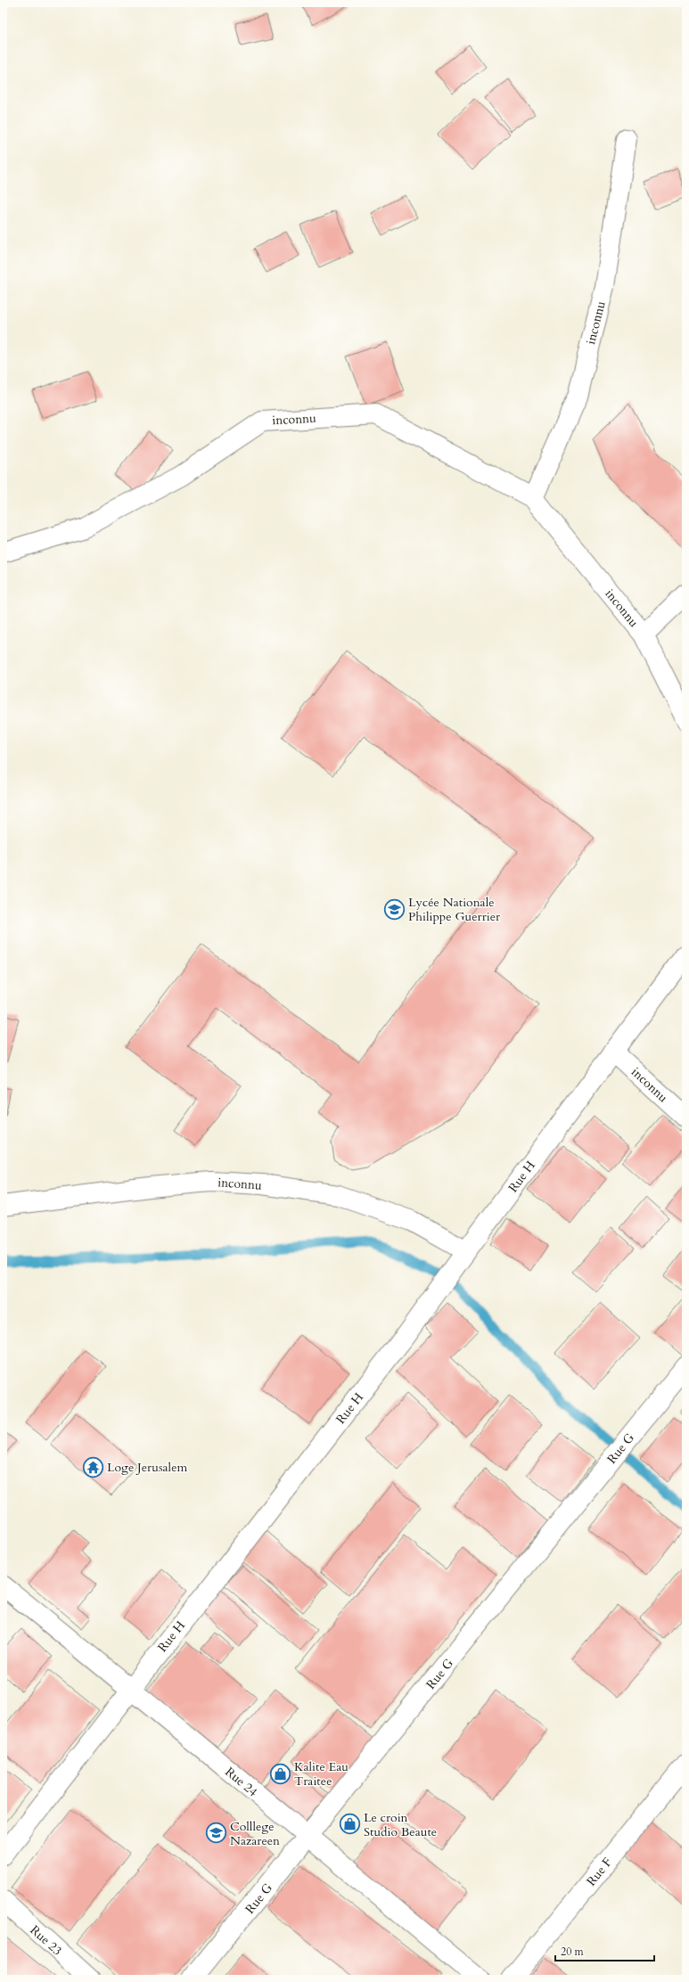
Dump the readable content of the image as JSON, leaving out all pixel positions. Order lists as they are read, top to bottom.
{
  "streets": {
    "street": [
      "inconnu",
      "Rue H",
      "Rue G",
      "Rue 24",
      "Rue F",
      "Rue 23"
    ]
  },
  "crossings": [
    ["inconnu", "Rue H"],
    ["Rue H", "Rue 24"],
    ["Rue G", "Rue 24"]
  ],
  "places": {
    "school or university": ["Lycée Nationale Philippe Guerrier", "Colllege Nazareen"],
    "temple": ["Loge Jerusalem"],
    "shop": ["Kalite Eau Traitee", "Le croin Studio Beaute"]
  },
  "scale_bar": "20 m"
}
